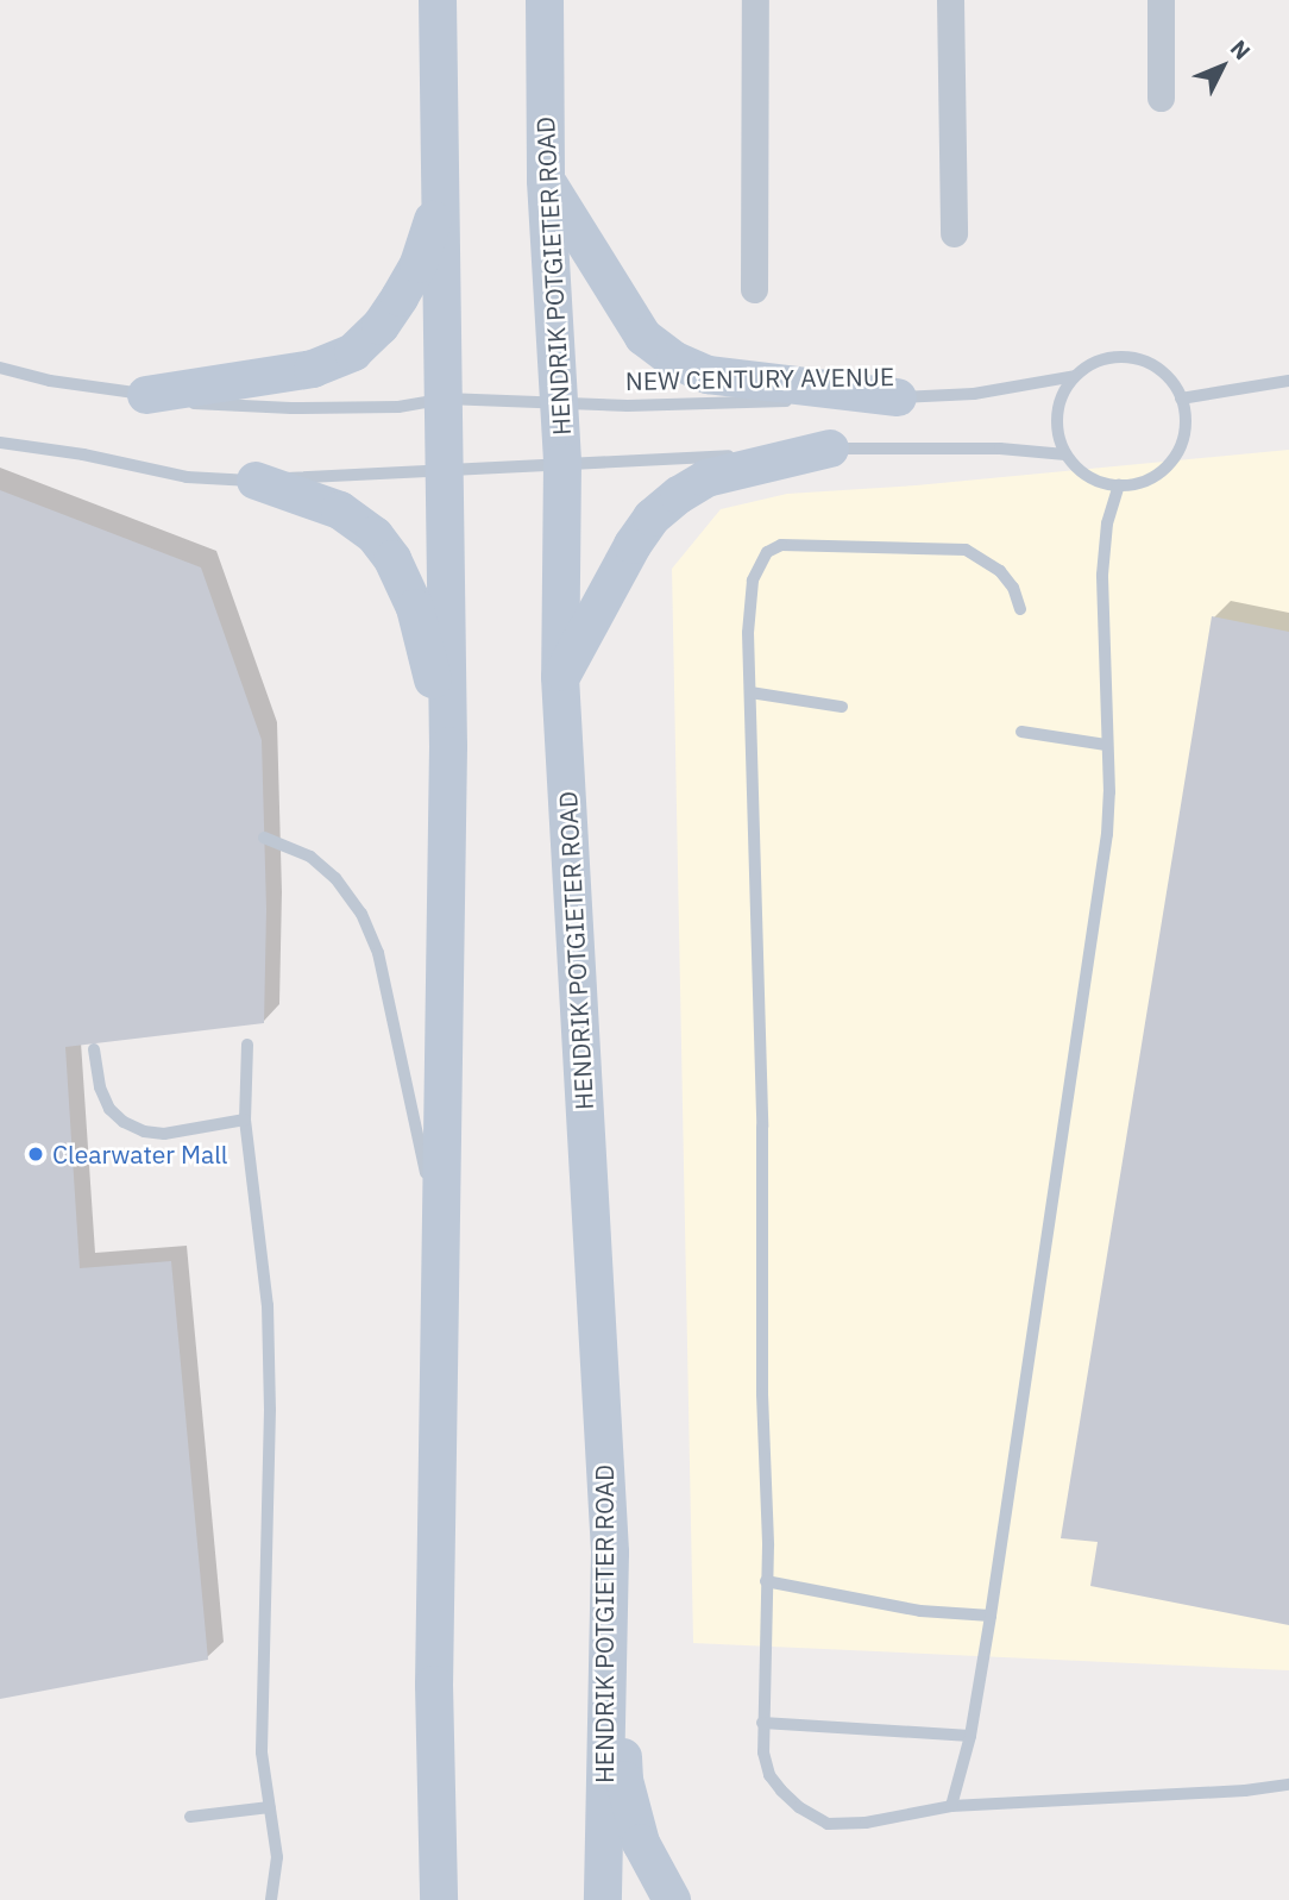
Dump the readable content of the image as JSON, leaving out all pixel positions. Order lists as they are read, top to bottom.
{
  "streets": {
    "main road": ["HENDRIK POTGIETER ROAD"],
    "lane": ["NEW CENTURY AVENUE"]
  },
  "crossings": [
    ["HENDRIK POTGIETER ROAD", "NEW CENTURY AVENUE"]
  ],
  "places": ["Clearwater Mall"],
  "north": "top right"
}
